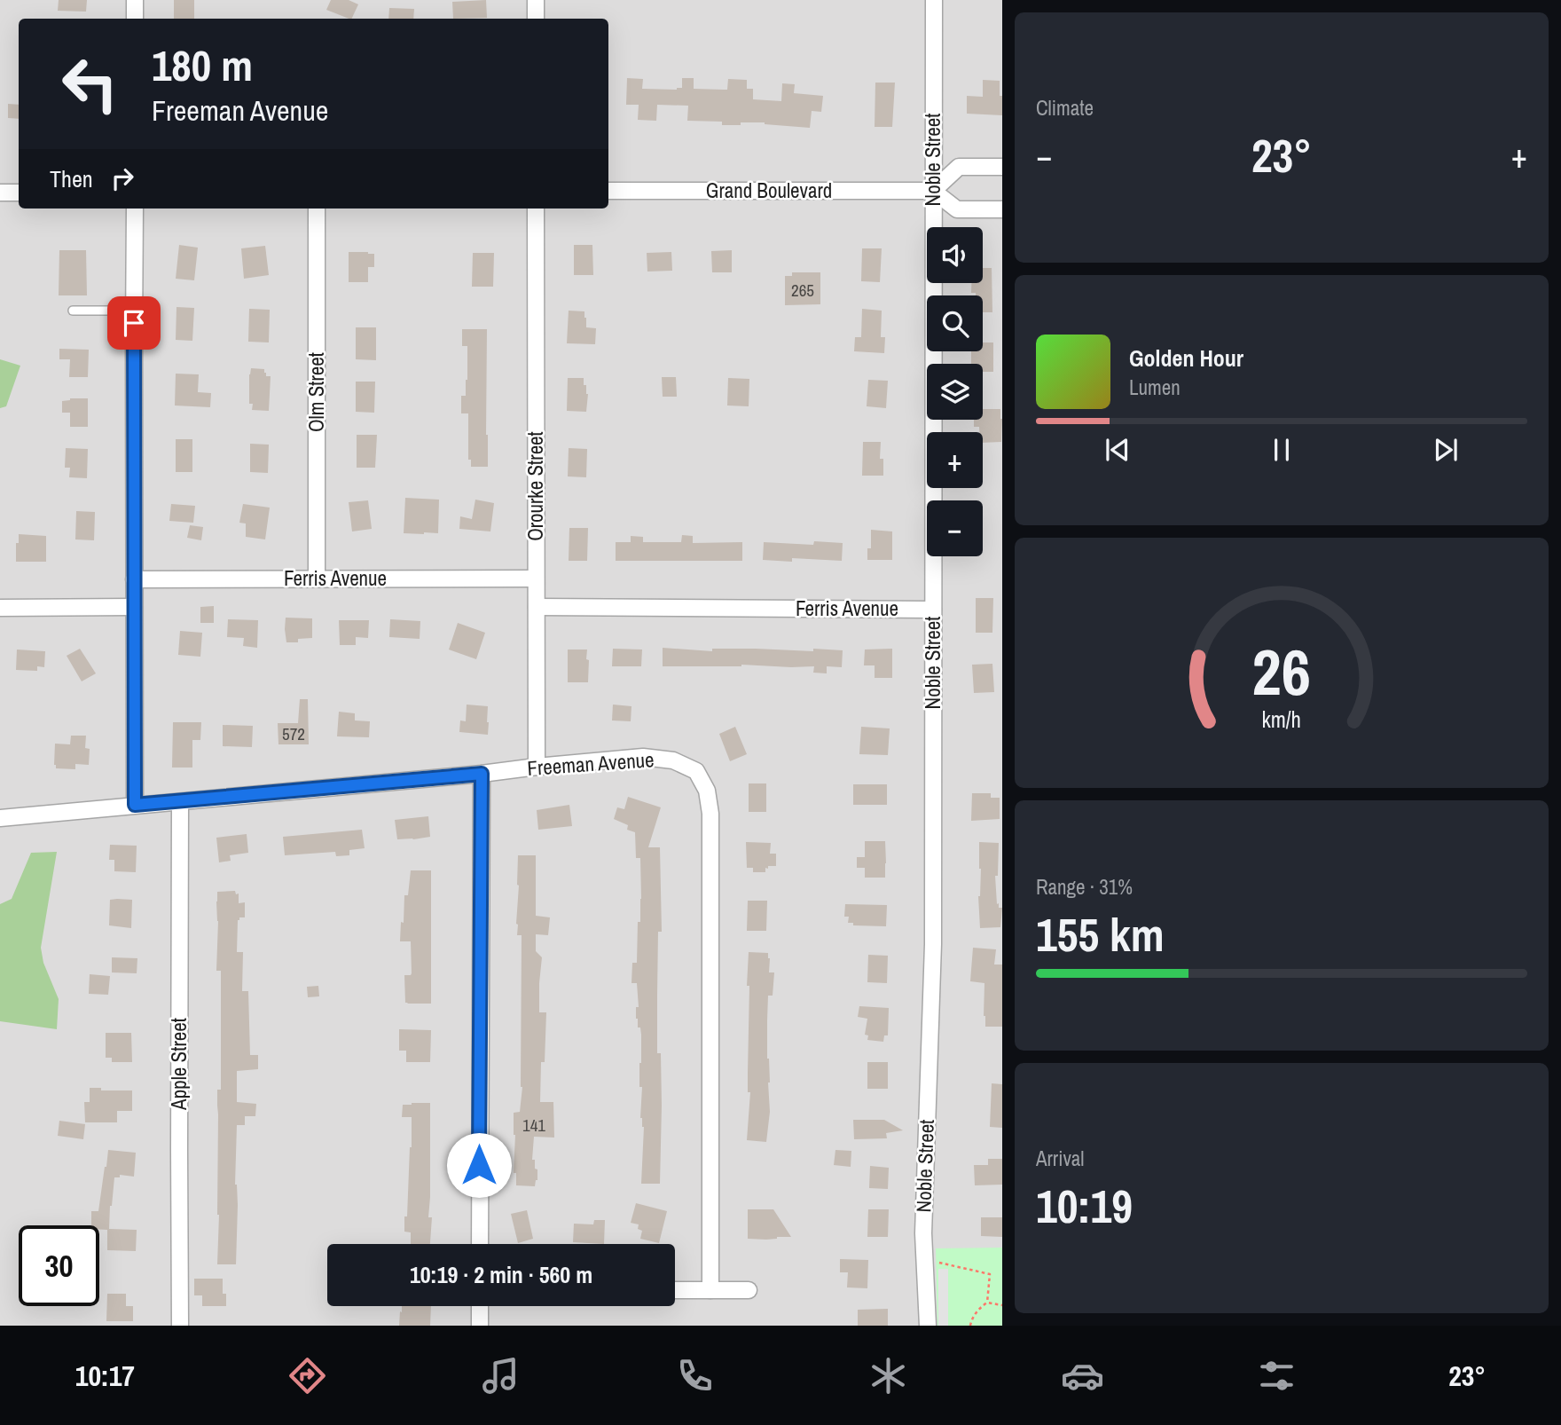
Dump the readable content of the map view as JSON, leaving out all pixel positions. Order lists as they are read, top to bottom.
{
  "streets": {
    "street": [
      "Noble Street",
      "Grand Boulevard",
      "Olm Street",
      "Orourke Street",
      "Ferris Avenue",
      "Freeman Avenue",
      "Apple Street"
    ]
  },
  "crossings": [
    ["Noble Street", "Grand Boulevard"],
    ["Noble Street", "Ferris Avenue"],
    ["Olm Street", "Ferris Avenue"],
    ["Orourke Street", "Ferris Avenue"],
    ["Orourke Street", "Freeman Avenue"],
    ["Freeman Avenue", "Apple Street"]
  ],
  "house_numbers": ["265", "572", "141"],
  "page": {
    "tile": [
      "Climate",
      ["Range · 31%", "155 km"],
      ["Arrival", "10:19"]
    ],
    "turn": ["180 m", "Freeman Avenue"],
    "heat": ["−", "23°", "+"],
    "then": "Then",
    "map_buttons": ["+", "−"],
    "song": ["Golden Hour", "Lumen"],
    "limit": "30",
    "trip": "10:19 · 2 min · 560 m",
    "tabs": ["10:17", "23°"],
    "gauge": ["26", "km/h"]
  }
}
